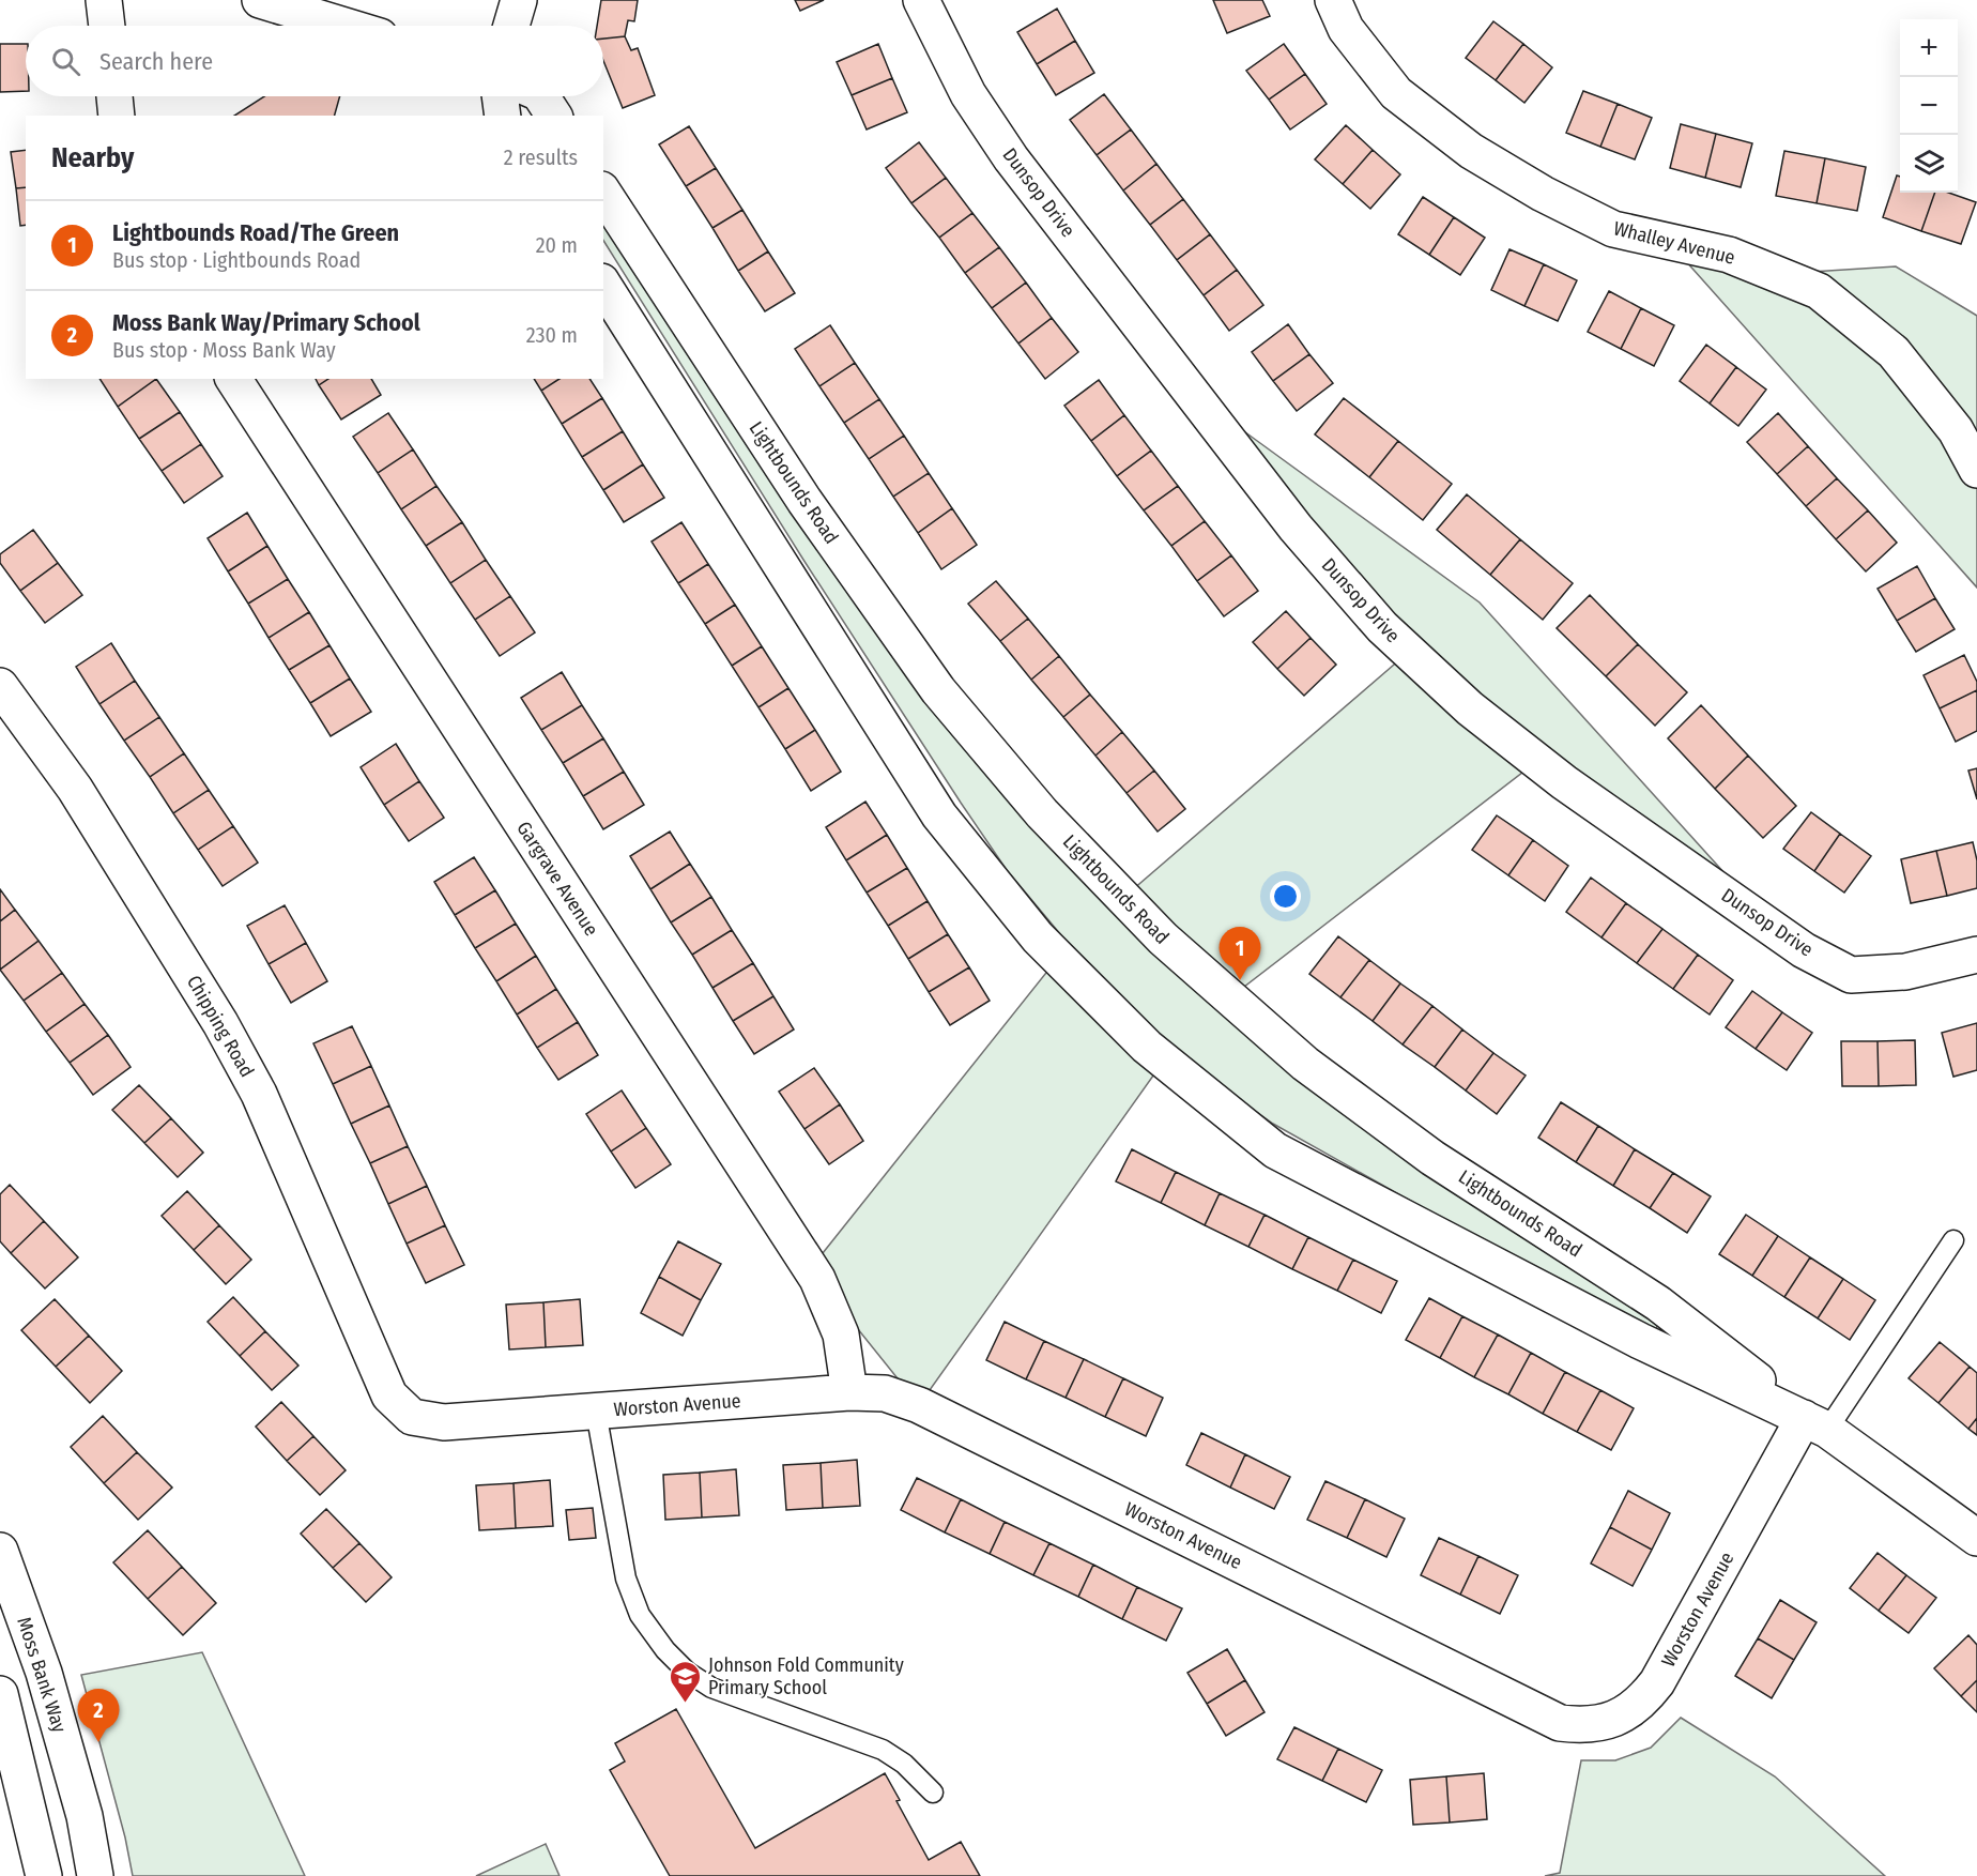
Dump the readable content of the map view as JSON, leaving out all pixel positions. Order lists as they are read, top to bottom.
{
  "streets": {
    "main road": [
      "Dunsop Drive",
      "Whalley Avenue",
      "Lightbounds Road",
      "Gargrave Avenue",
      "Chipping Road",
      "Worston Avenue",
      "Moss Bank Way"
    ]
  },
  "crossings": [
    ["Lightbounds Road", "Worston Avenue"],
    ["Gargrave Avenue", "Worston Avenue"],
    ["Chipping Road", "Worston Avenue"]
  ],
  "places": {
    "school or university": ["Johnson Fold Community Primary School"]
  },
  "page": {
    "map_buttons": ["+", "−"],
    "search": "Search here",
    "heading": ["Nearby", "2 results"],
    "list": [
      {
        "mark": "1",
        "name": "Lightbounds Road/The Green",
        "note": "Bus stop · Lightbounds Road",
        "value": "20 m"
      },
      {
        "mark": "2",
        "name": "Moss Bank Way/Primary School",
        "note": "Bus stop · Moss Bank Way",
        "value": "230 m"
      }
    ],
    "pins": ["1", "2"]
  }
}
